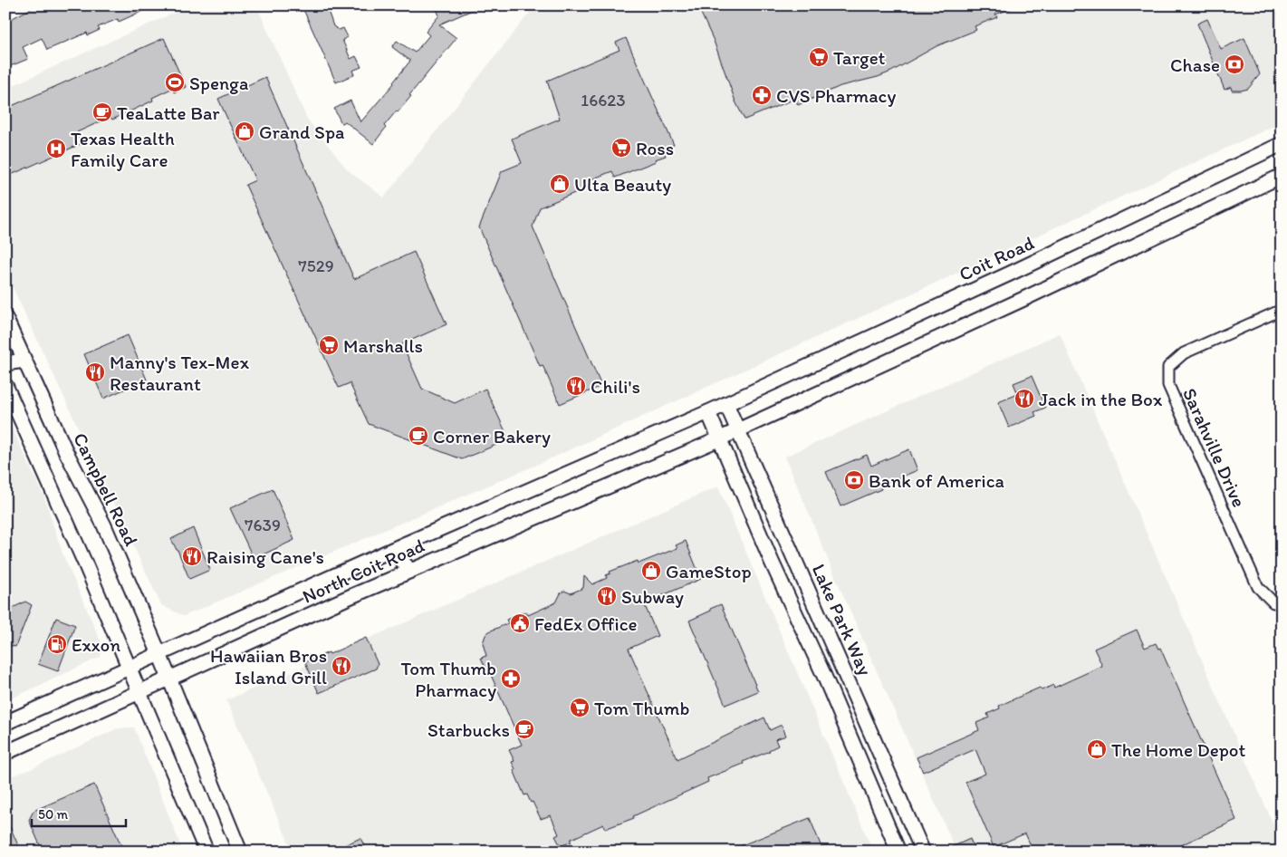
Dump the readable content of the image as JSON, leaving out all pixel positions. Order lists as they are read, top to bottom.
{
  "streets": {
    "main road": [
      "Coit Road",
      "Campbell Road",
      "North Coit Road",
      "Lake Park Way"
    ],
    "street": ["Sarahville Drive"]
  },
  "crossings": [
    ["Coit Road", "North Coit Road"],
    ["Coit Road", "Lake Park Way"],
    ["Campbell Road", "North Coit Road"],
    ["North Coit Road", "Lake Park Way"]
  ],
  "places": {
    "supermarket": [
      "Target",
      "Ross",
      "Marshalls",
      "Tom Thumb"
    ],
    "bank": ["Chase", "Bank of America"],
    "sports": ["Spenga"],
    "pharmacy": ["CVS Pharmacy", "Tom Thumb Pharmacy"],
    "cafe": ["TeaLatte Bar", "Corner Bakery", "Starbucks"],
    "shop": [
      "Grand Spa",
      "Ulta Beauty",
      "GameStop",
      "The Home Depot"
    ],
    "hospital": ["Texas Health Family Care"],
    "restaurant": [
      "Manny's Tex-Mex Restaurant",
      "Chili's",
      "Jack in the Box",
      "Raising Cane's",
      "Subway",
      "Hawaiian Bros Island Grill"
    ],
    "public building": ["FedEx Office"],
    "fuel station": ["Exxon"]
  },
  "house_numbers": ["16623", "7529", "7639"],
  "scale_bar": "50 m"
}
